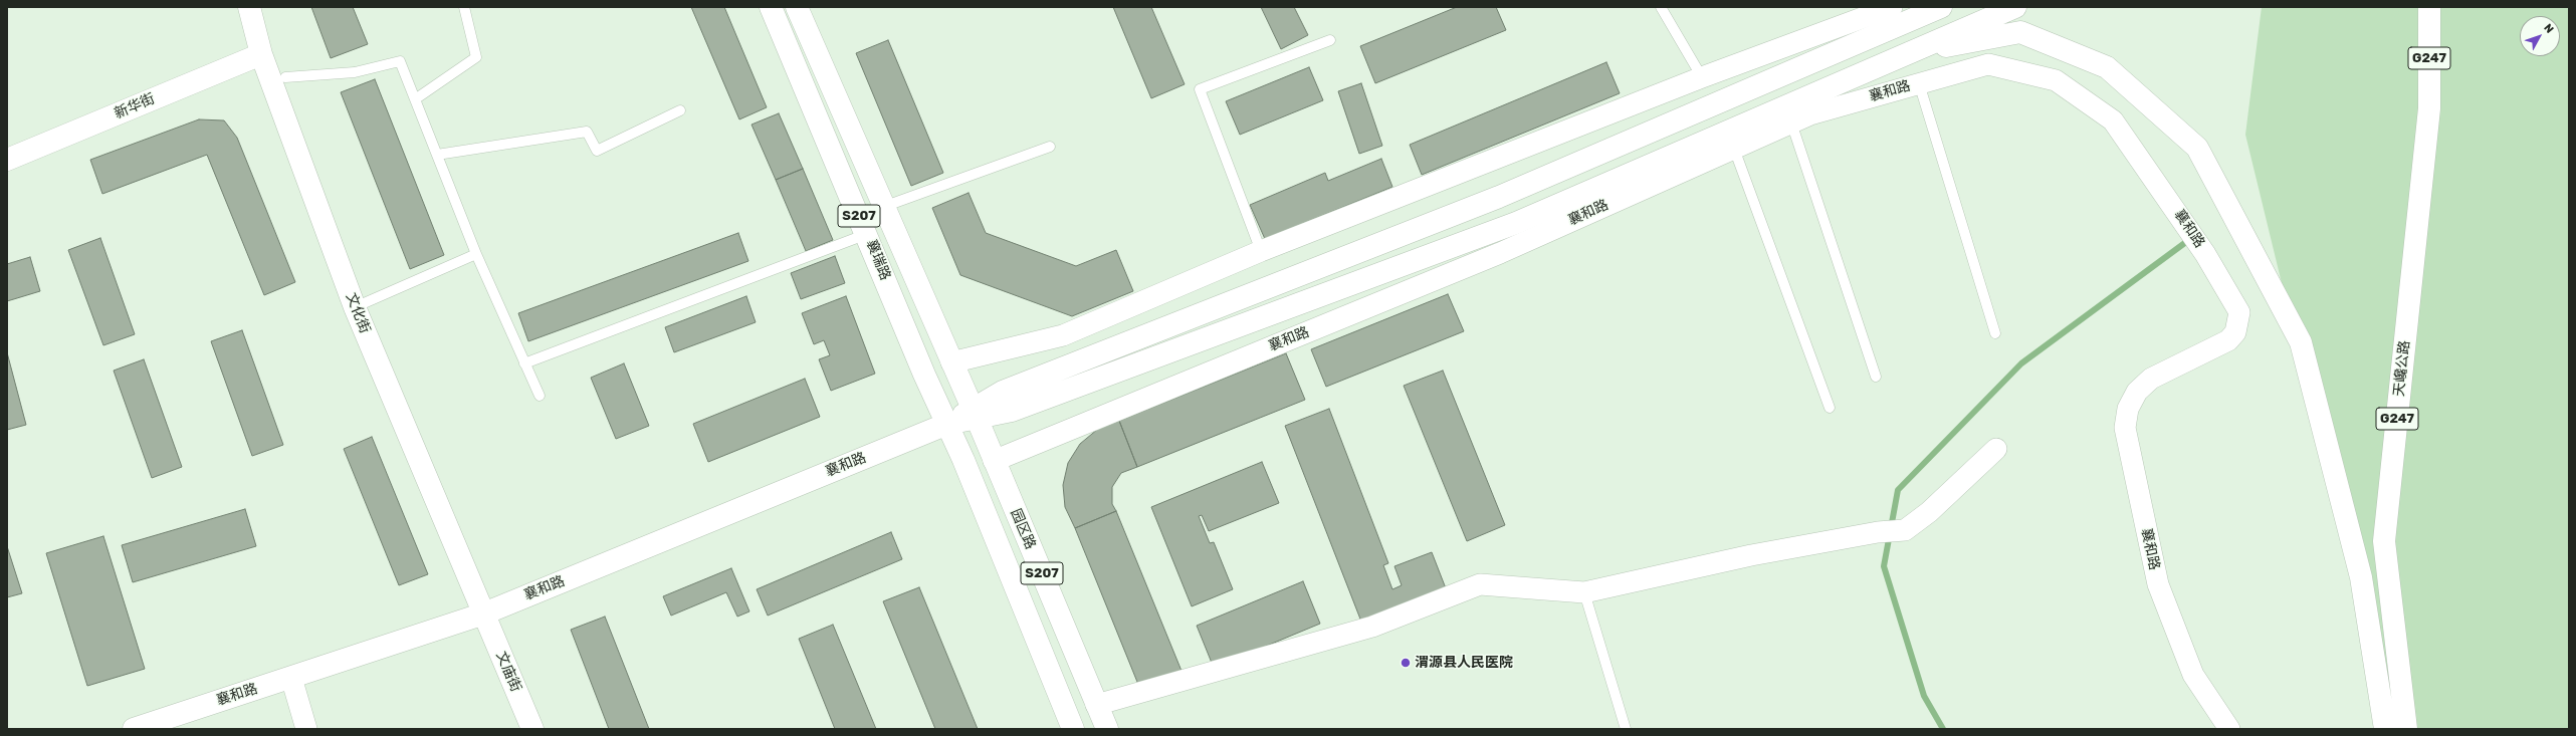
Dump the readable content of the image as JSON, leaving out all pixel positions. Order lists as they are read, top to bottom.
{
  "streets": {
    "main road": [
      "G247",
      "襄和路",
      "新华街",
      "S207",
      "襄瑞路",
      "文化街",
      "天巉公路",
      "园区路",
      "文庙街"
    ]
  },
  "crossings": [
    ["襄和路", "襄瑞路"],
    ["襄和路", "文化街"],
    ["襄和路", "园区路"],
    ["襄和路", "文庙街"],
    ["新华街", "文化街"],
    ["襄瑞路", "园区路"],
    ["文化街", "文庙街"]
  ],
  "places": ["渭源县人民医院"],
  "north": "top right"
}
